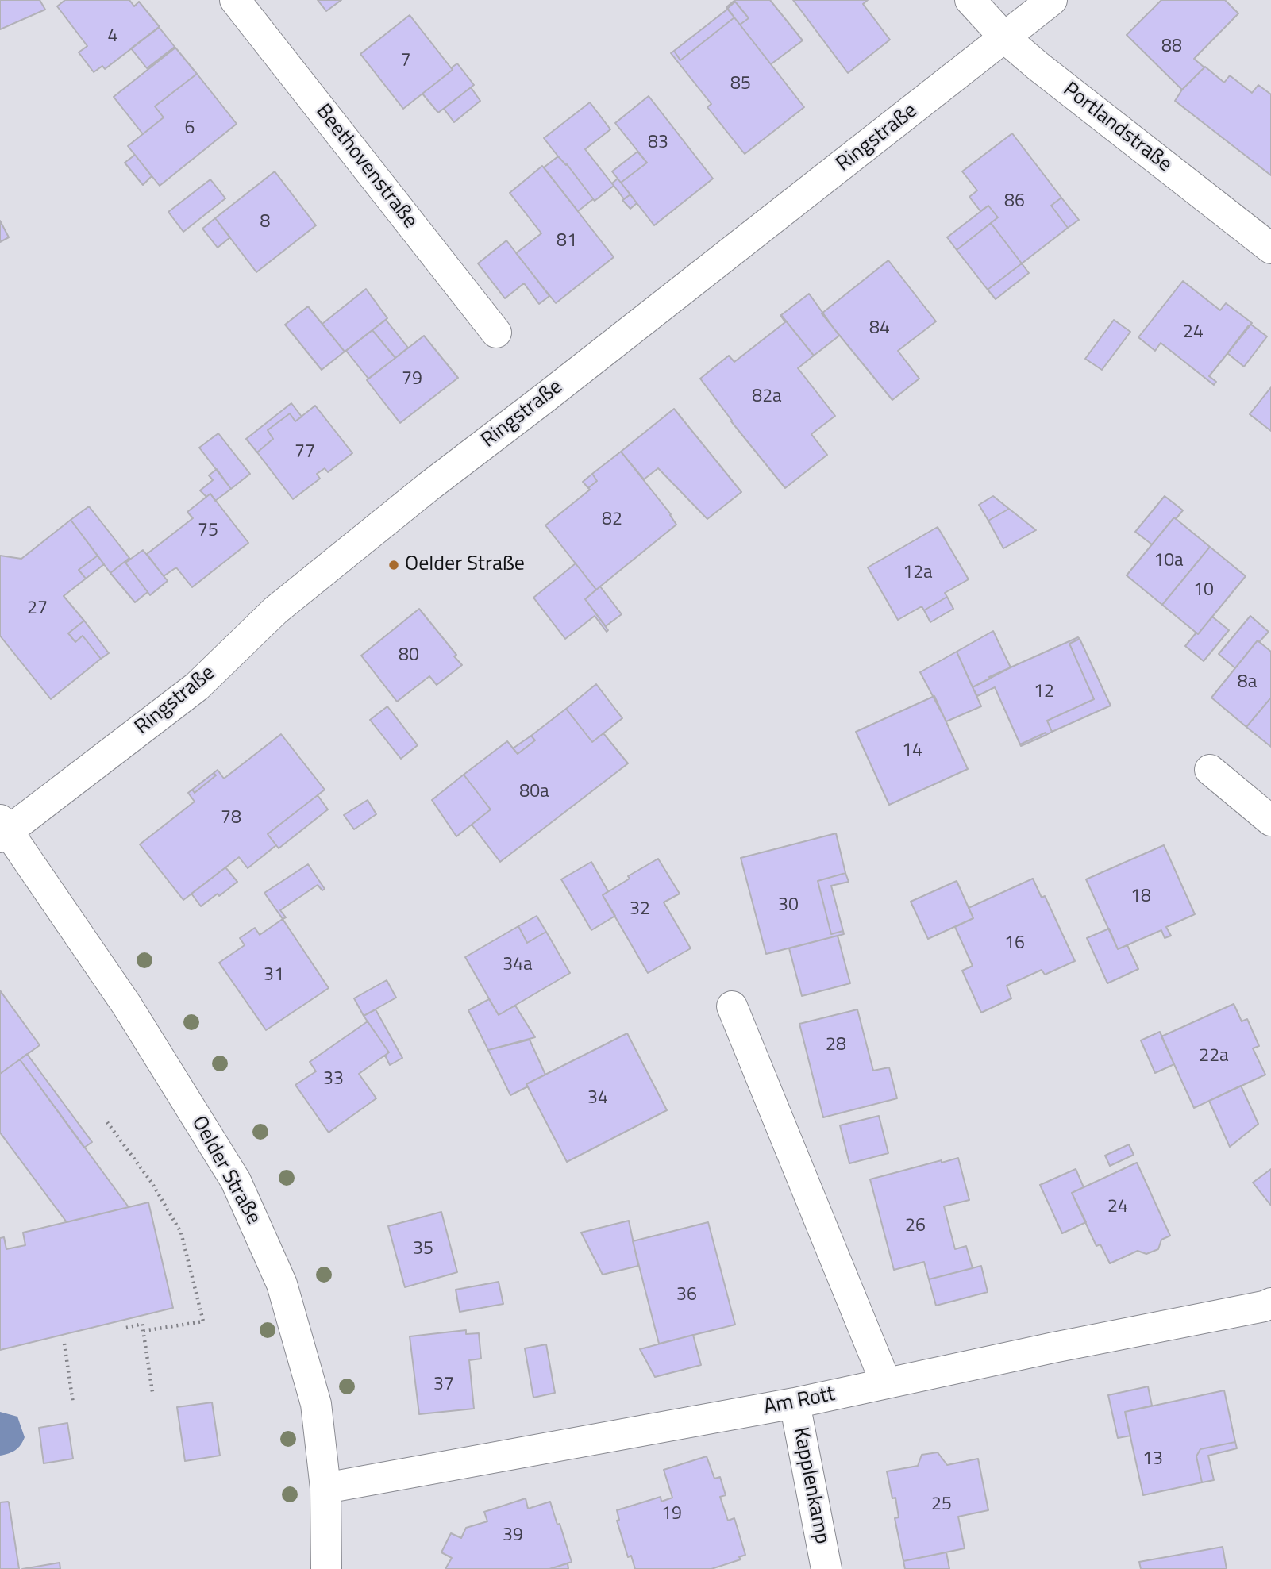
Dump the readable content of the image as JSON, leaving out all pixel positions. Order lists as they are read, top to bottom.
{
  "streets": {
    "street": [
      "Portlandstraße",
      "Ringstraße",
      "Beethovenstraße",
      "Oelder Straße",
      "Am Rott",
      "Kapplenkamp"
    ]
  },
  "crossings": [
    ["Portlandstraße", "Ringstraße"],
    ["Ringstraße", "Oelder Straße"],
    ["Oelder Straße", "Am Rott"],
    ["Am Rott", "Kapplenkamp"]
  ],
  "places": ["Oelder Straße"],
  "house_numbers": [
    "4",
    "88",
    "7",
    "85",
    "6",
    "83",
    "86",
    "8",
    "81",
    "84",
    "24",
    "79",
    "82a",
    "77",
    "82",
    "75",
    "10a",
    "12a",
    "10",
    "27",
    "80",
    "8a",
    "12",
    "14",
    "80a",
    "78",
    "18",
    "30",
    "32",
    "16",
    "34a",
    "31",
    "28",
    "22a",
    "33",
    "34",
    "24",
    "26",
    "35",
    "36",
    "37",
    "13",
    "25",
    "19",
    "39"
  ]
}
